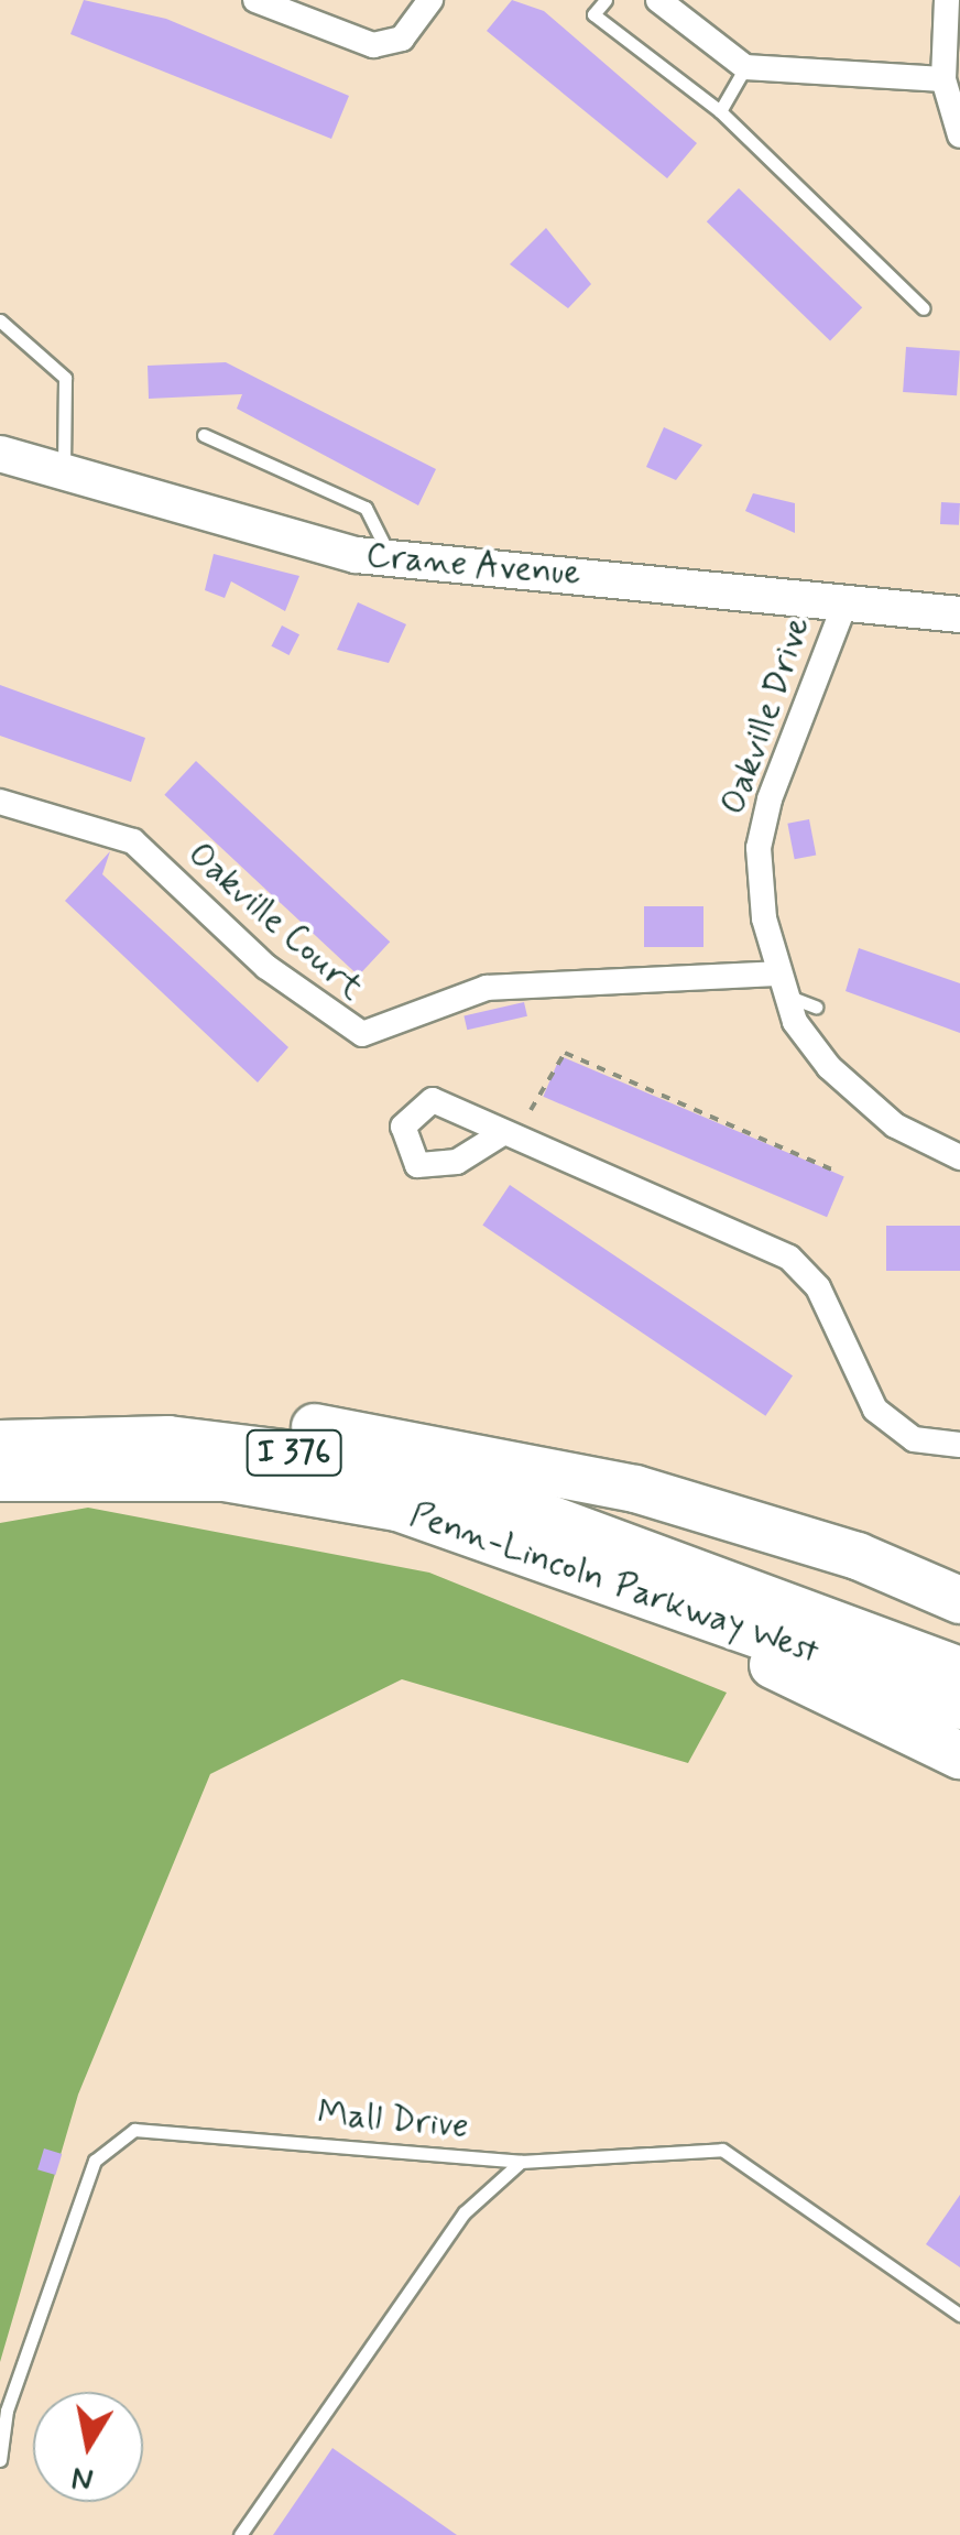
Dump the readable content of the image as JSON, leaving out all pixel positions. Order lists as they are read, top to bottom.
{
  "streets": {
    "highway": ["I 376", "Penn-Lincoln Parkway West"],
    "street": ["Crane Avenue", "Oakville Drive", "Oakville Court"],
    "lane": ["Mall Drive"]
  },
  "crossings": [
    ["Crane Avenue", "Oakville Drive"],
    ["Oakville Drive", "Oakville Court"]
  ],
  "north": "bottom"
}
